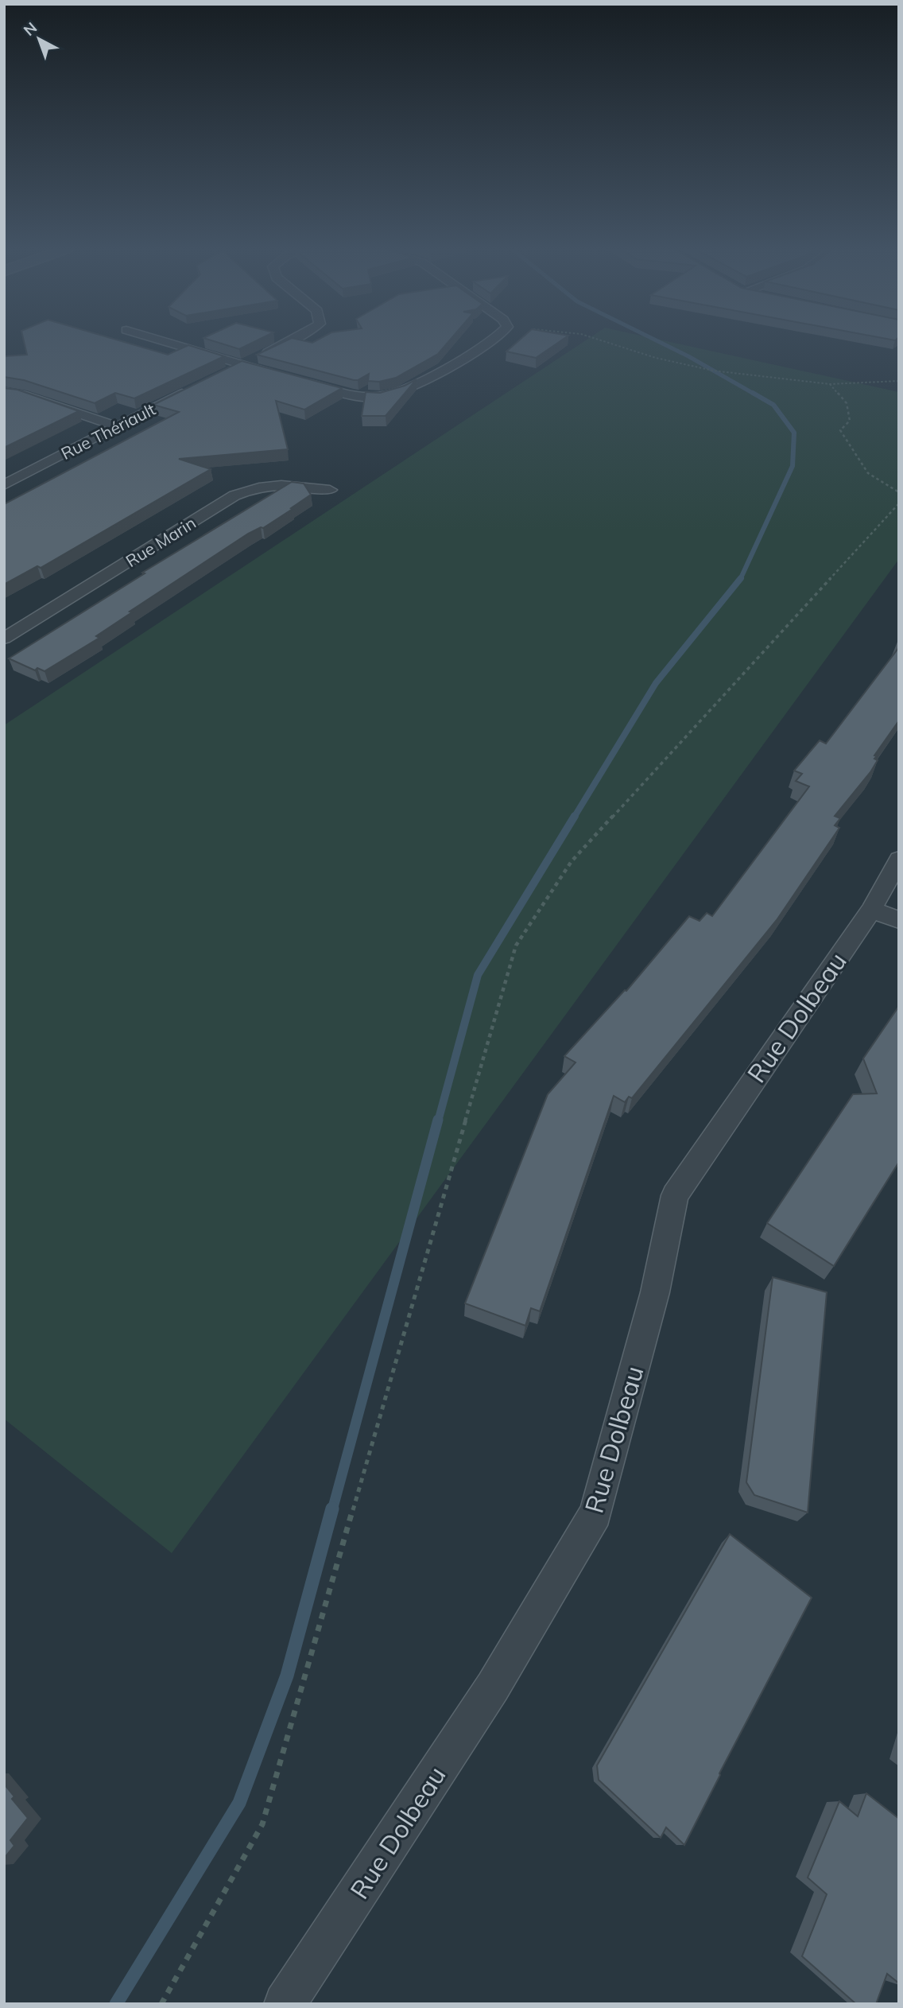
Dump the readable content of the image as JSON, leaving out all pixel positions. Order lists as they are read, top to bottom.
{
  "streets": {
    "street": ["Rue Thériault", "Rue Marin", "Rue Dolbeau"]
  },
  "north": "top left"
}
